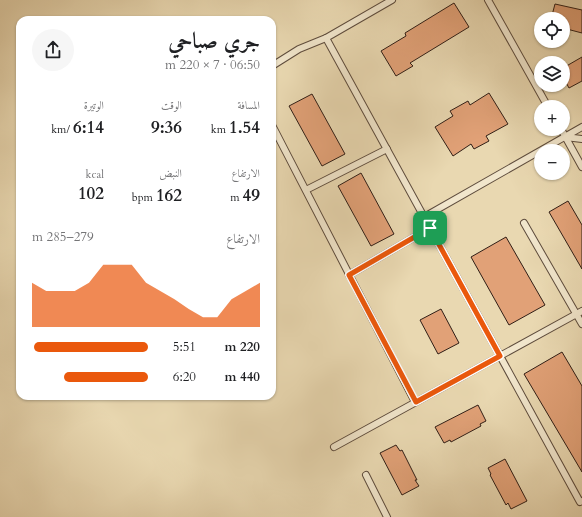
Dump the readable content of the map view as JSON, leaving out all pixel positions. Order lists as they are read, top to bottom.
{
  "page": {
    "map_buttons": ["+", "−"],
    "heading": ["جري صباحي", "06:50 · 7 × 220 m"],
    "stats": [
      ["المسافة", "1.54 km"],
      ["الوقت", "9:36"],
      ["الوتيرة", "6:14 /km"],
      ["الارتفاع", "49 m"],
      ["النبض", "162 bpm"],
      ["kcal", "102"]
    ],
    "chart": ["الارتفاع", "279–285 m"],
    "list": [
      {
        "name": "220 m",
        "note": "5:51"
      },
      {
        "name": "440 m",
        "note": "6:20"
      }
    ]
  }
}
